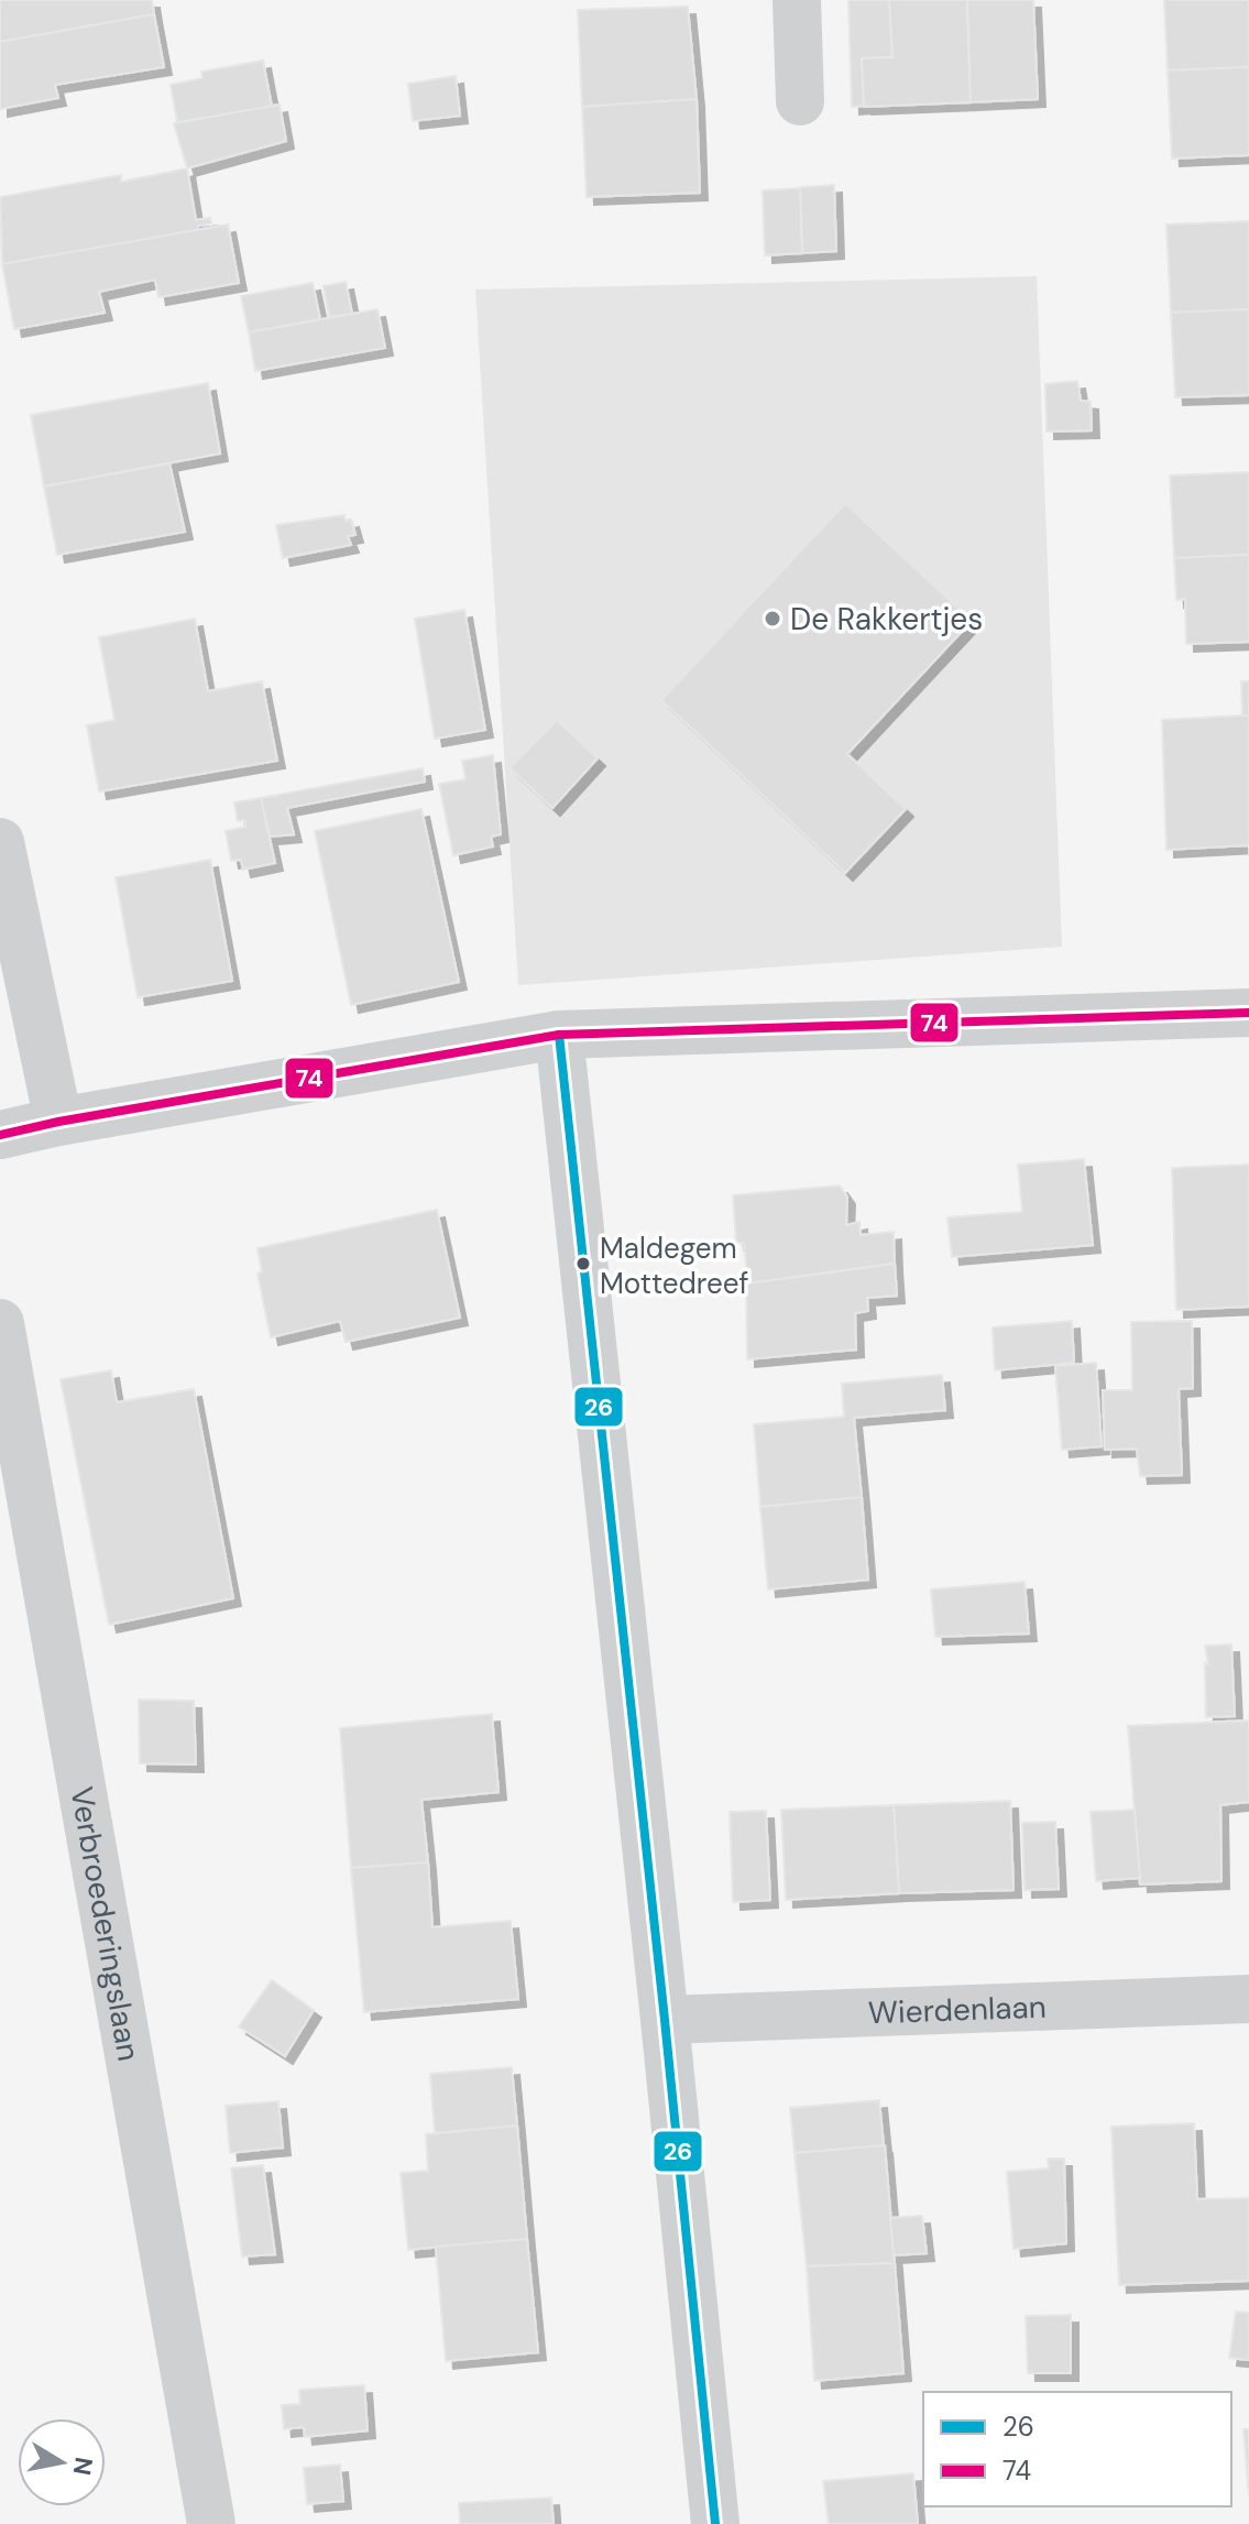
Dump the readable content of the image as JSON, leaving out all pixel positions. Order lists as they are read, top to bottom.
{
  "streets": {
    "street": ["Verbroederingslaan", "Wierdenlaan"]
  },
  "places": ["De Rakkertjes", "Maldegem Mottedreef"],
  "lines": ["transit line 74", "transit line 26"],
  "legend": ["26", "74"],
  "north": "right"
}
